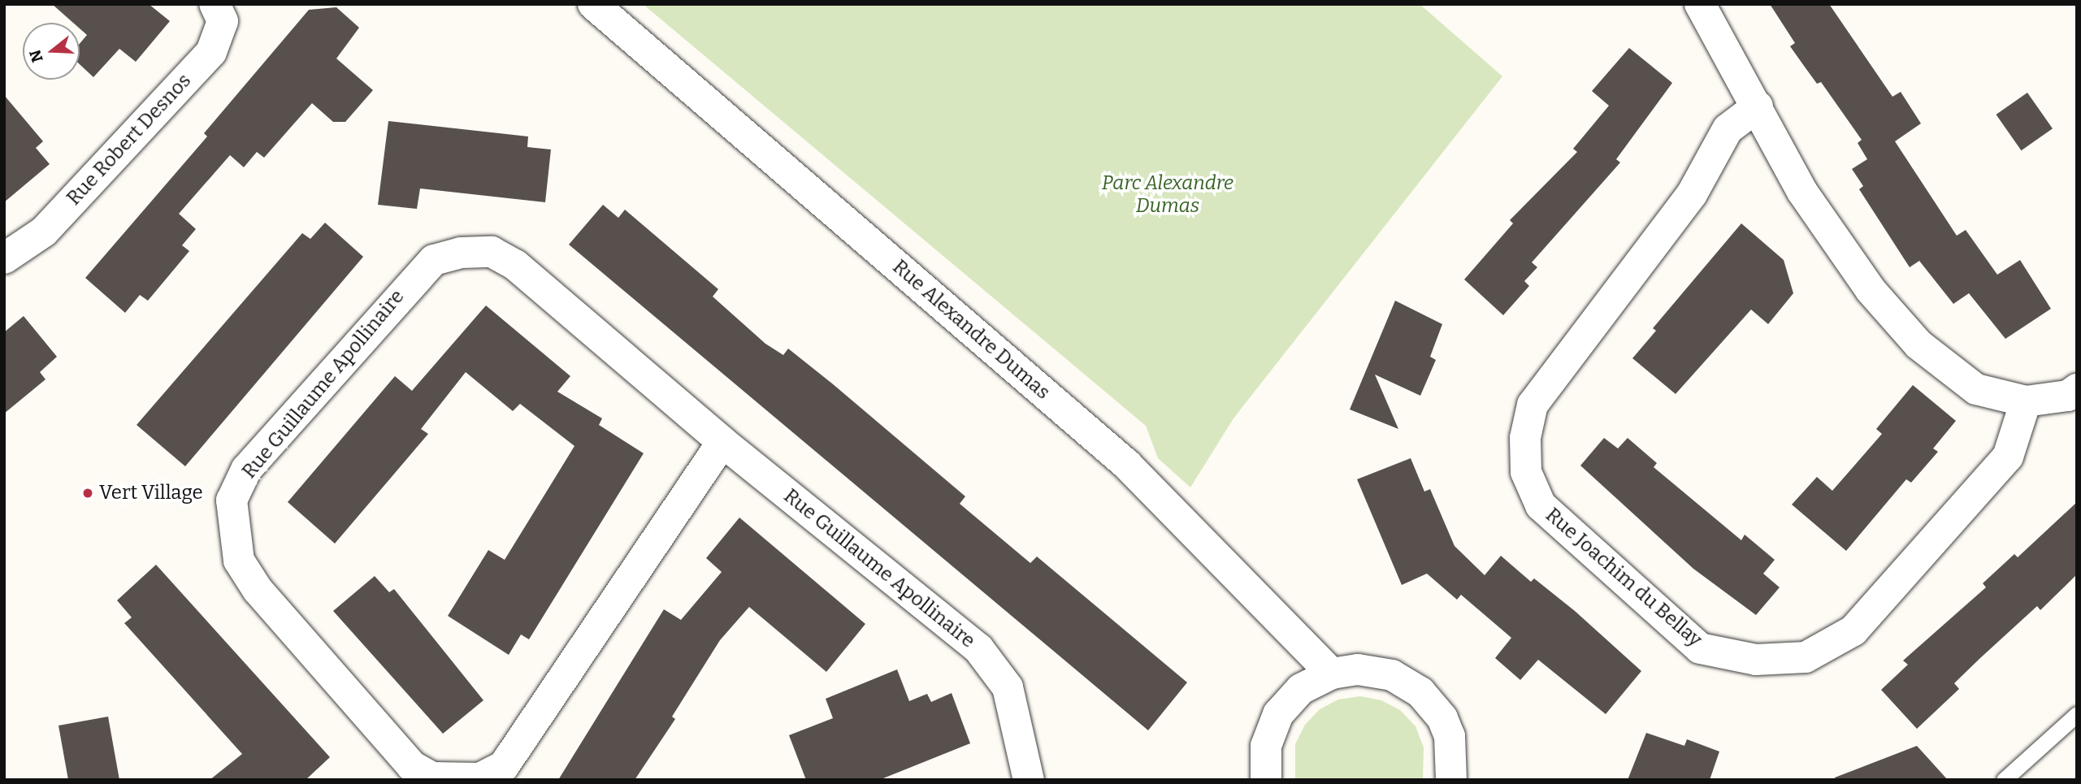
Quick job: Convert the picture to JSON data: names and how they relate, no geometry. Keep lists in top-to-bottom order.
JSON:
{
  "streets": {
    "street": [
      "Rue Robert Desnos",
      "Rue Alexandre Dumas",
      "Rue Guillaume Apollinaire",
      "Rue Joachim du Bellay"
    ]
  },
  "parks": ["Parc Alexandre Dumas"],
  "places": ["Vert Village"],
  "north": "left"
}
